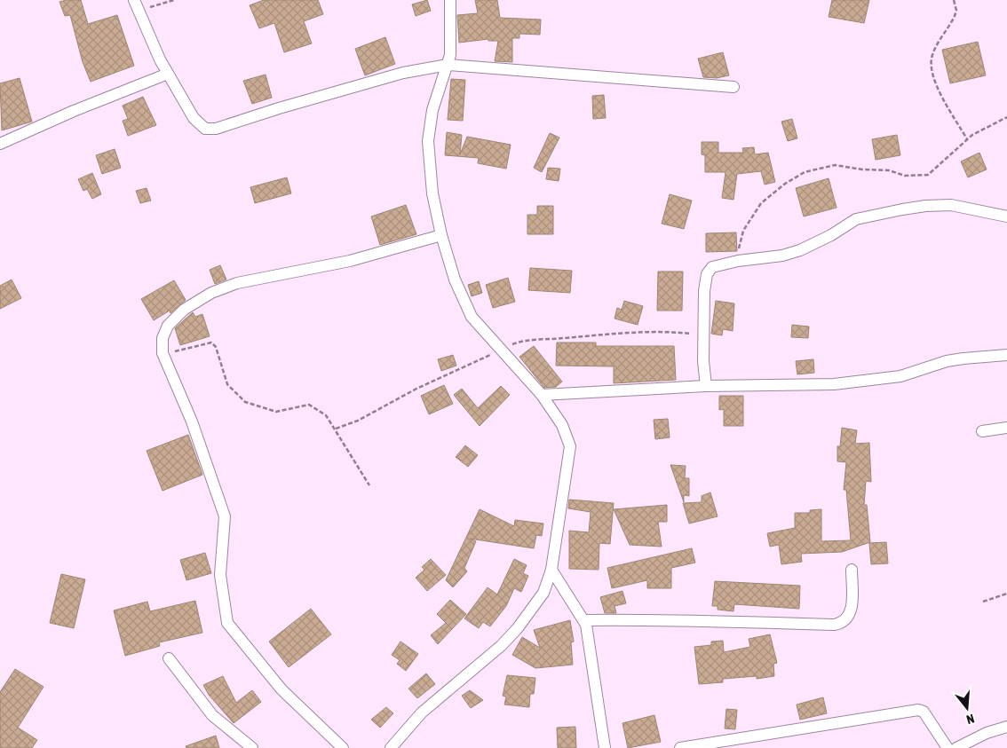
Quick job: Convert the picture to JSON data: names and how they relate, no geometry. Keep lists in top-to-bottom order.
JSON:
{
  "north": "bottom"
}
